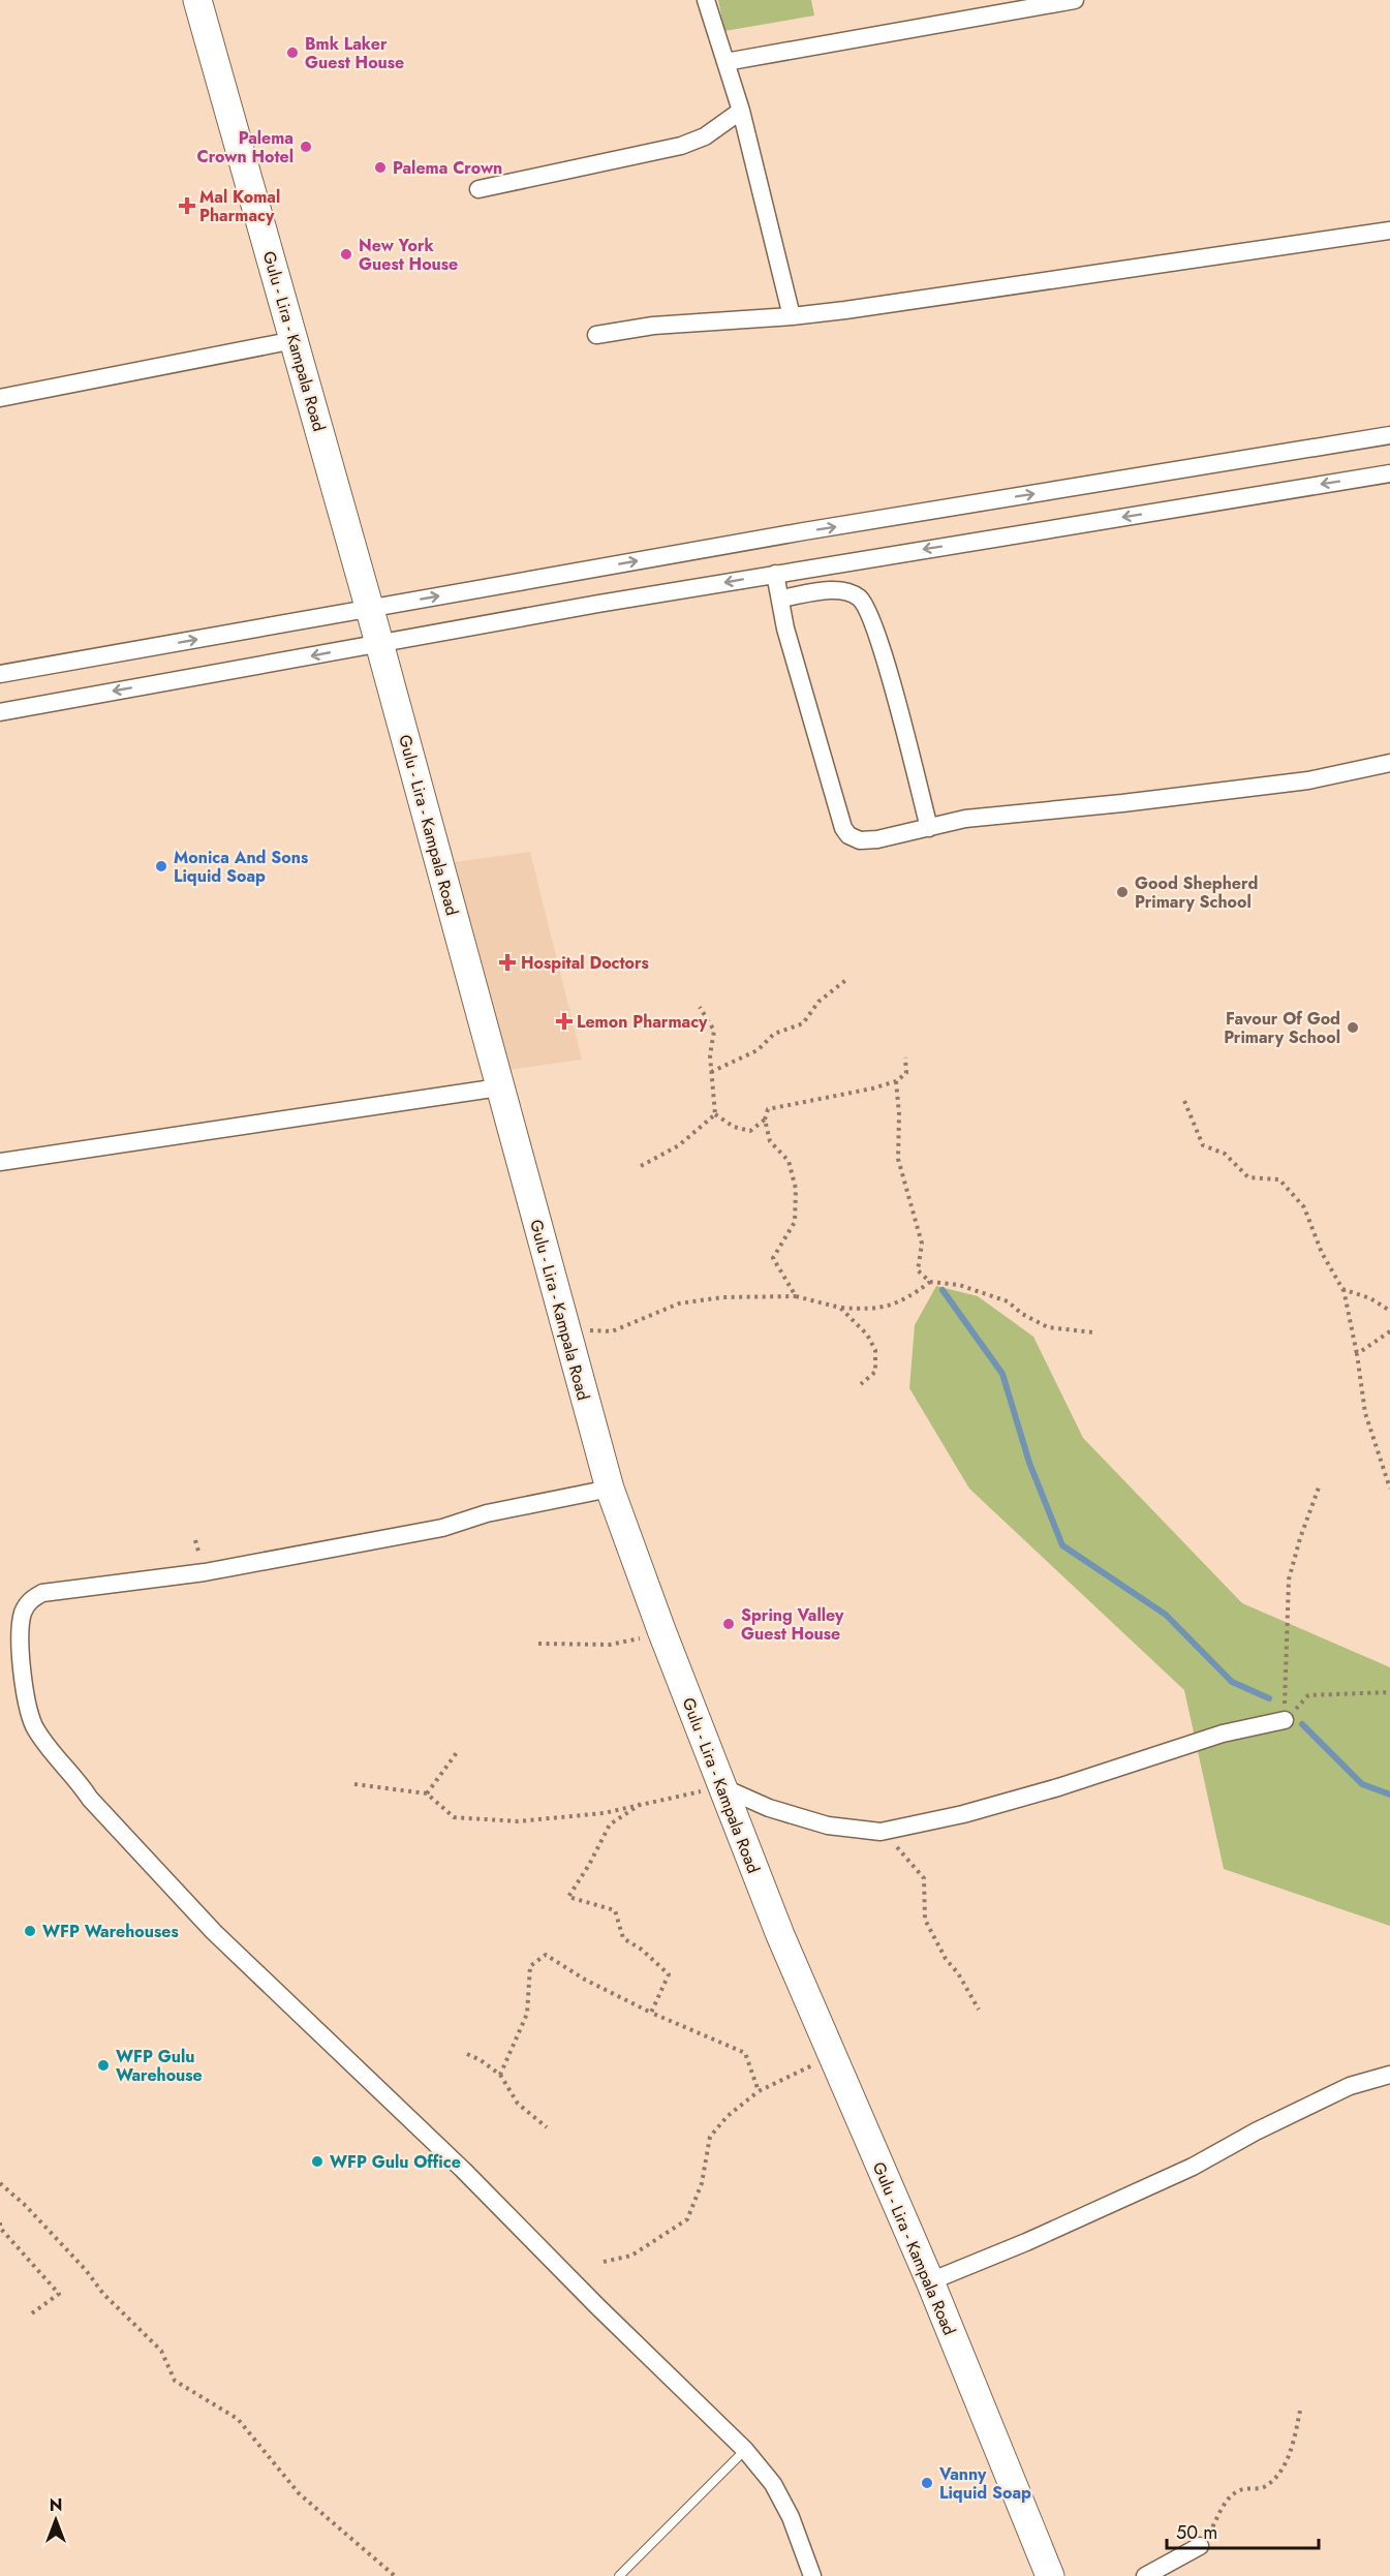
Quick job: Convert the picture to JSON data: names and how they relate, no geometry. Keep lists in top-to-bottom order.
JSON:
{
  "streets": {
    "main road": ["Gulu - Lira - Kampala Road"]
  },
  "places": {
    "other": [
      "Bmk Laker Guest House",
      "Palema Crown Hotel",
      "Palema Crown",
      "New York Guest House",
      "Monica And Sons Liquid Soap",
      "Good Shepherd Primary School",
      "Favour Of God Primary School",
      "Spring Valley Guest House",
      "WFP Warehouses",
      "WFP Gulu Warehouse",
      "WFP Gulu Office",
      "Vanny Liquid Soap"
    ],
    "health": ["Mal Komal Pharmacy", "Hospital Doctors", "Lemon Pharmacy"]
  },
  "scale_bar": "50 m",
  "north": "top"
}
